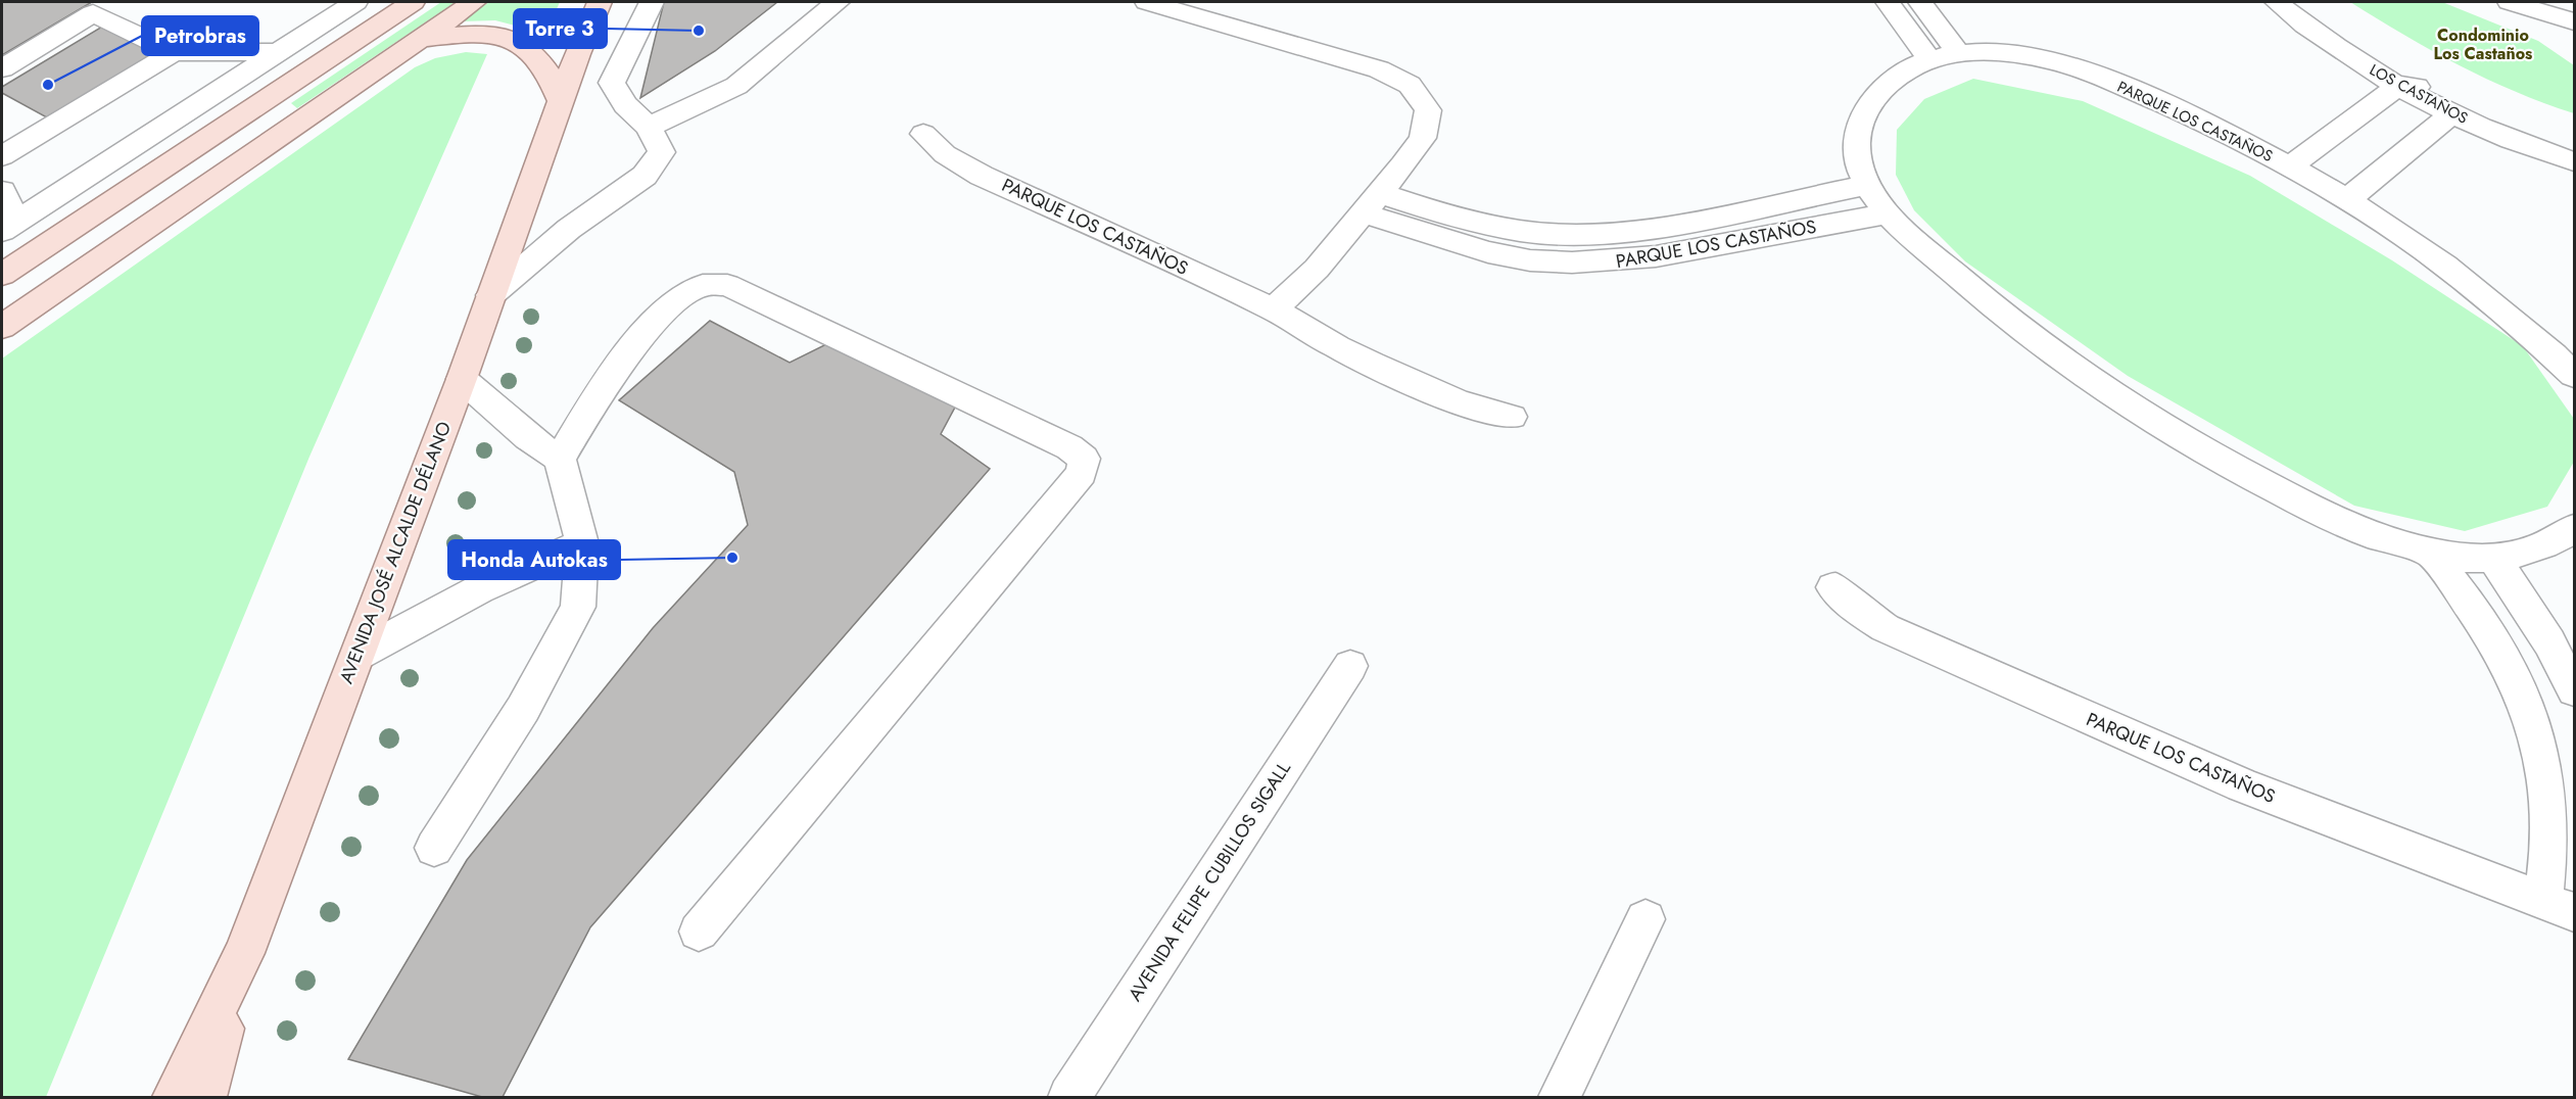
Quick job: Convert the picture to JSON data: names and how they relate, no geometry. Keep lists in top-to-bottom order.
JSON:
{
  "streets": {
    "main road": ["AVENIDA JOSÉ ALCALDE DÉLANO"],
    "street": ["LOS CASTAÑOS", "PARQUE LOS CASTAÑOS", "AVENIDA FELIPE CUBILLOS SIGALL"]
  },
  "crossings": [
    ["LOS CASTAÑOS", "PARQUE LOS CASTAÑOS"]
  ],
  "districts": ["Condominio Los Castaños"],
  "places": ["Torre 3", "Petrobras", "Honda Autokas"]
}
